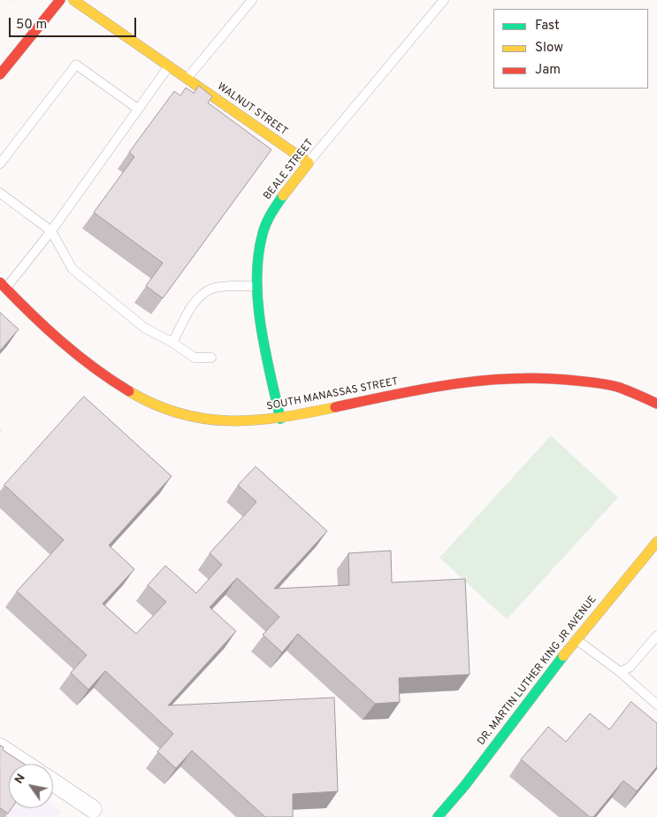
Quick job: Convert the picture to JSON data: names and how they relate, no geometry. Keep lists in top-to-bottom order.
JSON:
{
  "streets": {
    "street": [
      "WALNUT STREET",
      "BEALE STREET",
      "SOUTH MANASSAS STREET",
      "DR. MARTIN LUTHER KING JR AVENUE"
    ]
  },
  "crossings": [
    ["WALNUT STREET", "BEALE STREET"],
    ["BEALE STREET", "SOUTH MANASSAS STREET"]
  ],
  "legend": ["Fast", "Slow", "Jam"],
  "scale_bar": "50 m",
  "north": "top left"
}
